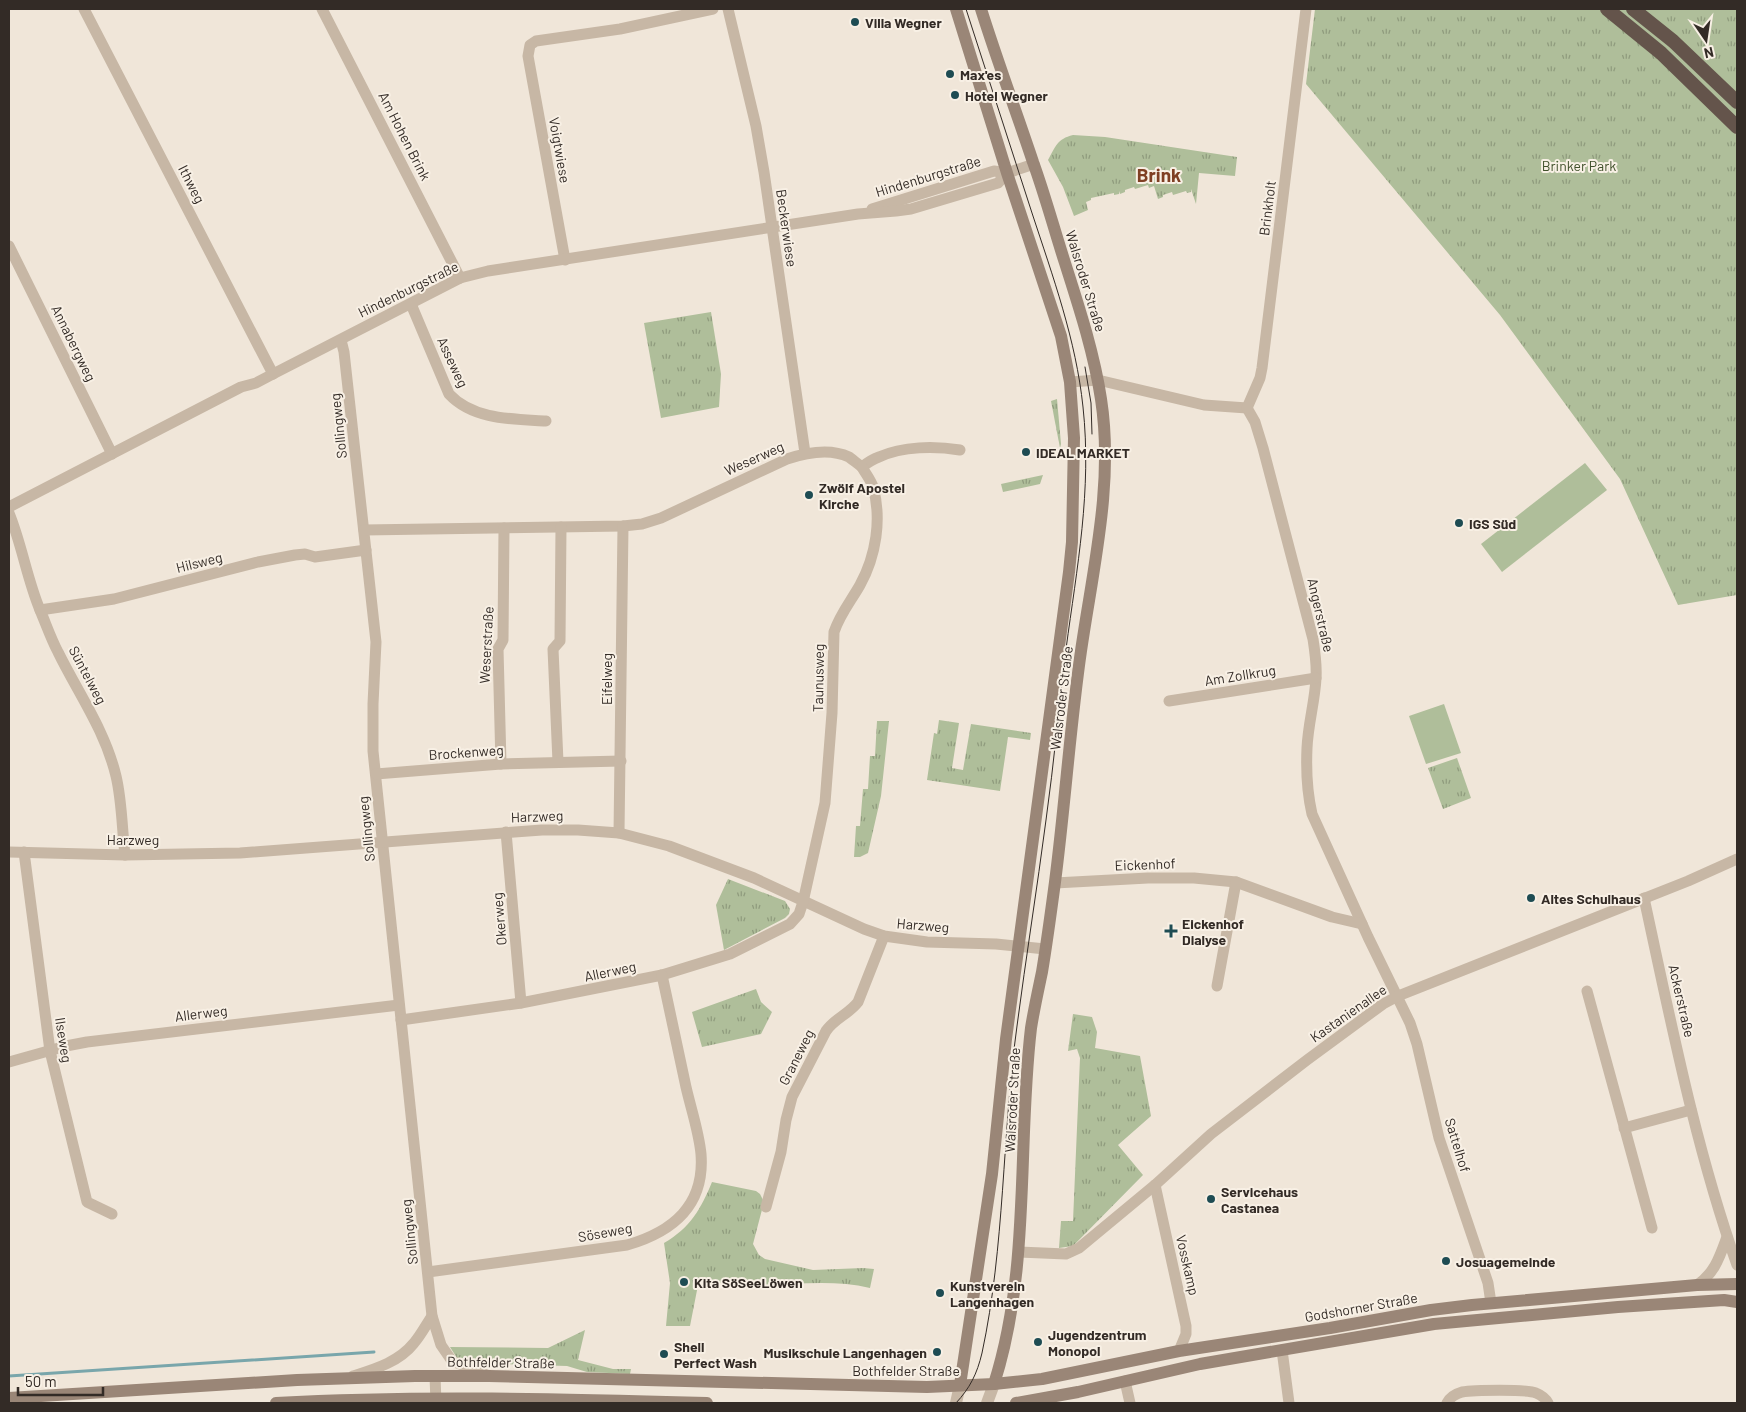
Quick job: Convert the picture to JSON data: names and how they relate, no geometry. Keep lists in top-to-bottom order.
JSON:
{
  "streets": {
    "main road": ["Walsroder Straße", "Godshorner Straße", "Bothfelder Straße"],
    "street": [
      "Am Hohen Brink",
      "Voigtwiese",
      "Hindenburgstraße",
      "Ithweg",
      "Brinkholt",
      "Beckerwiese",
      "Annabergweg",
      "Asseweg",
      "Sollingweg",
      "Weserweg",
      "Hilsweg",
      "Angerstraße",
      "Weserstraße",
      "Süntelweg",
      "Am Zollkrug",
      "Taunusweg",
      "Eifelweg",
      "Brockenweg",
      "Harzweg",
      "Eickenhof",
      "Okerweg",
      "Allerweg",
      "Ackerstraße",
      "Kastanienallee",
      "Ilseweg",
      "Graneweg",
      "Sattelhof",
      "Söseweg",
      "Vosskamp"
    ]
  },
  "crossings": [
    ["Am Hohen Brink", "Hindenburgstraße"],
    ["Voigtwiese", "Hindenburgstraße"],
    ["Hindenburgstraße", "Ithweg"],
    ["Hindenburgstraße", "Beckerwiese"],
    ["Hindenburgstraße", "Walsroder Straße"],
    ["Hindenburgstraße", "Annabergweg"],
    ["Hindenburgstraße", "Asseweg"],
    ["Hindenburgstraße", "Sollingweg"],
    ["Brinkholt", "Angerstraße"],
    ["Beckerwiese", "Weserweg"],
    ["Walsroder Straße", "Harzweg"],
    ["Walsroder Straße", "Eickenhof"],
    ["Walsroder Straße", "Kastanienallee"],
    ["Walsroder Straße", "Godshorner Straße"],
    ["Walsroder Straße", "Bothfelder Straße"],
    ["Sollingweg", "Weserweg"],
    ["Sollingweg", "Hilsweg"],
    ["Sollingweg", "Brockenweg"],
    ["Sollingweg", "Harzweg"],
    ["Sollingweg", "Allerweg"],
    ["Sollingweg", "Söseweg"],
    ["Sollingweg", "Bothfelder Straße"],
    ["Weserweg", "Weserstraße"],
    ["Weserweg", "Taunusweg"],
    ["Weserweg", "Eifelweg"],
    ["Hilsweg", "Süntelweg"],
    ["Angerstraße", "Am Zollkrug"],
    ["Angerstraße", "Eickenhof"],
    ["Angerstraße", "Kastanienallee"],
    ["Angerstraße", "Sattelhof"],
    ["Weserstraße", "Brockenweg"],
    ["Süntelweg", "Harzweg"],
    ["Taunusweg", "Harzweg"],
    ["Taunusweg", "Allerweg"],
    ["Eifelweg", "Brockenweg"],
    ["Eifelweg", "Harzweg"],
    ["Harzweg", "Okerweg"],
    ["Harzweg", "Allerweg"],
    ["Harzweg", "Ilseweg"],
    ["Harzweg", "Graneweg"],
    ["Okerweg", "Allerweg"],
    ["Allerweg", "Ilseweg"],
    ["Allerweg", "Söseweg"],
    ["Ackerstraße", "Kastanienallee"],
    ["Kastanienallee", "Sattelhof"],
    ["Kastanienallee", "Vosskamp"],
    ["Sattelhof", "Godshorner Straße"],
    ["Vosskamp", "Godshorner Straße"],
    ["Godshorner Straße", "Bothfelder Straße"]
  ],
  "districts": ["Brink"],
  "parks": ["Brinker Park"],
  "places": {
    "other": [
      "Villa Wegner",
      "Max'es",
      "Hotel Wegner",
      "IDEAL MARKET",
      "Zwölf Apostel Kirche",
      "IGS Süd",
      "Altes Schulhaus",
      "Servicehaus Castanea",
      "Josuagemeinde",
      "Kita SöSeeLöwen",
      "Kunstverein Langenhagen",
      "Jugendzentrum Monopol",
      "Musikschule Langenhagen",
      "Shell Perfect Wash"
    ],
    "health": ["Eickenhof Dialyse"]
  },
  "scale_bar": "50 m",
  "north": "bottom"
}
